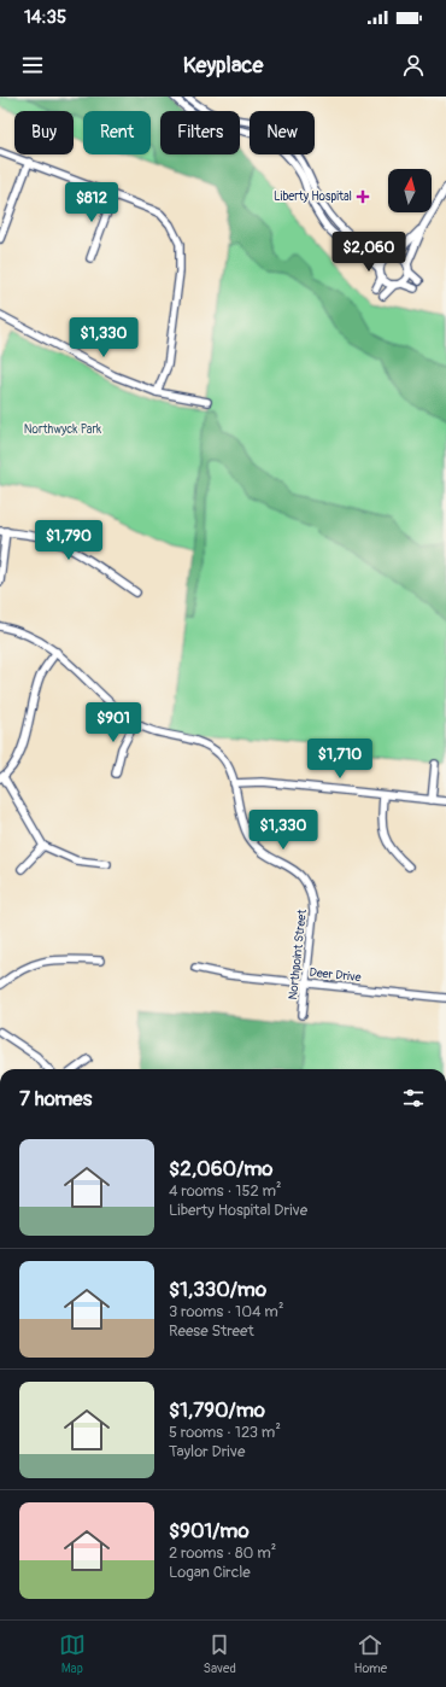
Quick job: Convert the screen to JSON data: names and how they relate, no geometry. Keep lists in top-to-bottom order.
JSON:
{
  "streets": {
    "street": ["Northpoint Street", "Deer Drive"]
  },
  "crossings": [
    ["Northpoint Street", "Deer Drive"]
  ],
  "parks": ["Northwyck Park"],
  "places": {
    "health": ["Liberty Hospital"]
  },
  "north": "top",
  "page": {
    "status": "14:35",
    "header": "Keyplace",
    "chip": [
      "Buy",
      "Rent",
      "Filters",
      "New"
    ],
    "price": [
      "$812",
      "$2,060",
      "$1,330",
      "$1,790",
      "$901",
      "$1,710",
      "$1,330"
    ],
    "heading": "7 homes",
    "list": [
      {
        "name": "$2,060/mo",
        "note": "4 rooms · 152 m² · Liberty Hospital Drive"
      },
      {
        "name": "$1,330/mo",
        "note": "3 rooms · 104 m² · Reese Street"
      },
      {
        "name": "$1,790/mo",
        "note": "5 rooms · 123 m² · Taylor Drive"
      },
      {
        "name": "$901/mo",
        "note": "2 rooms · 80 m² · Logan Circle"
      }
    ],
    "tabs": ["Map", "Saved", "Home"]
  }
}
